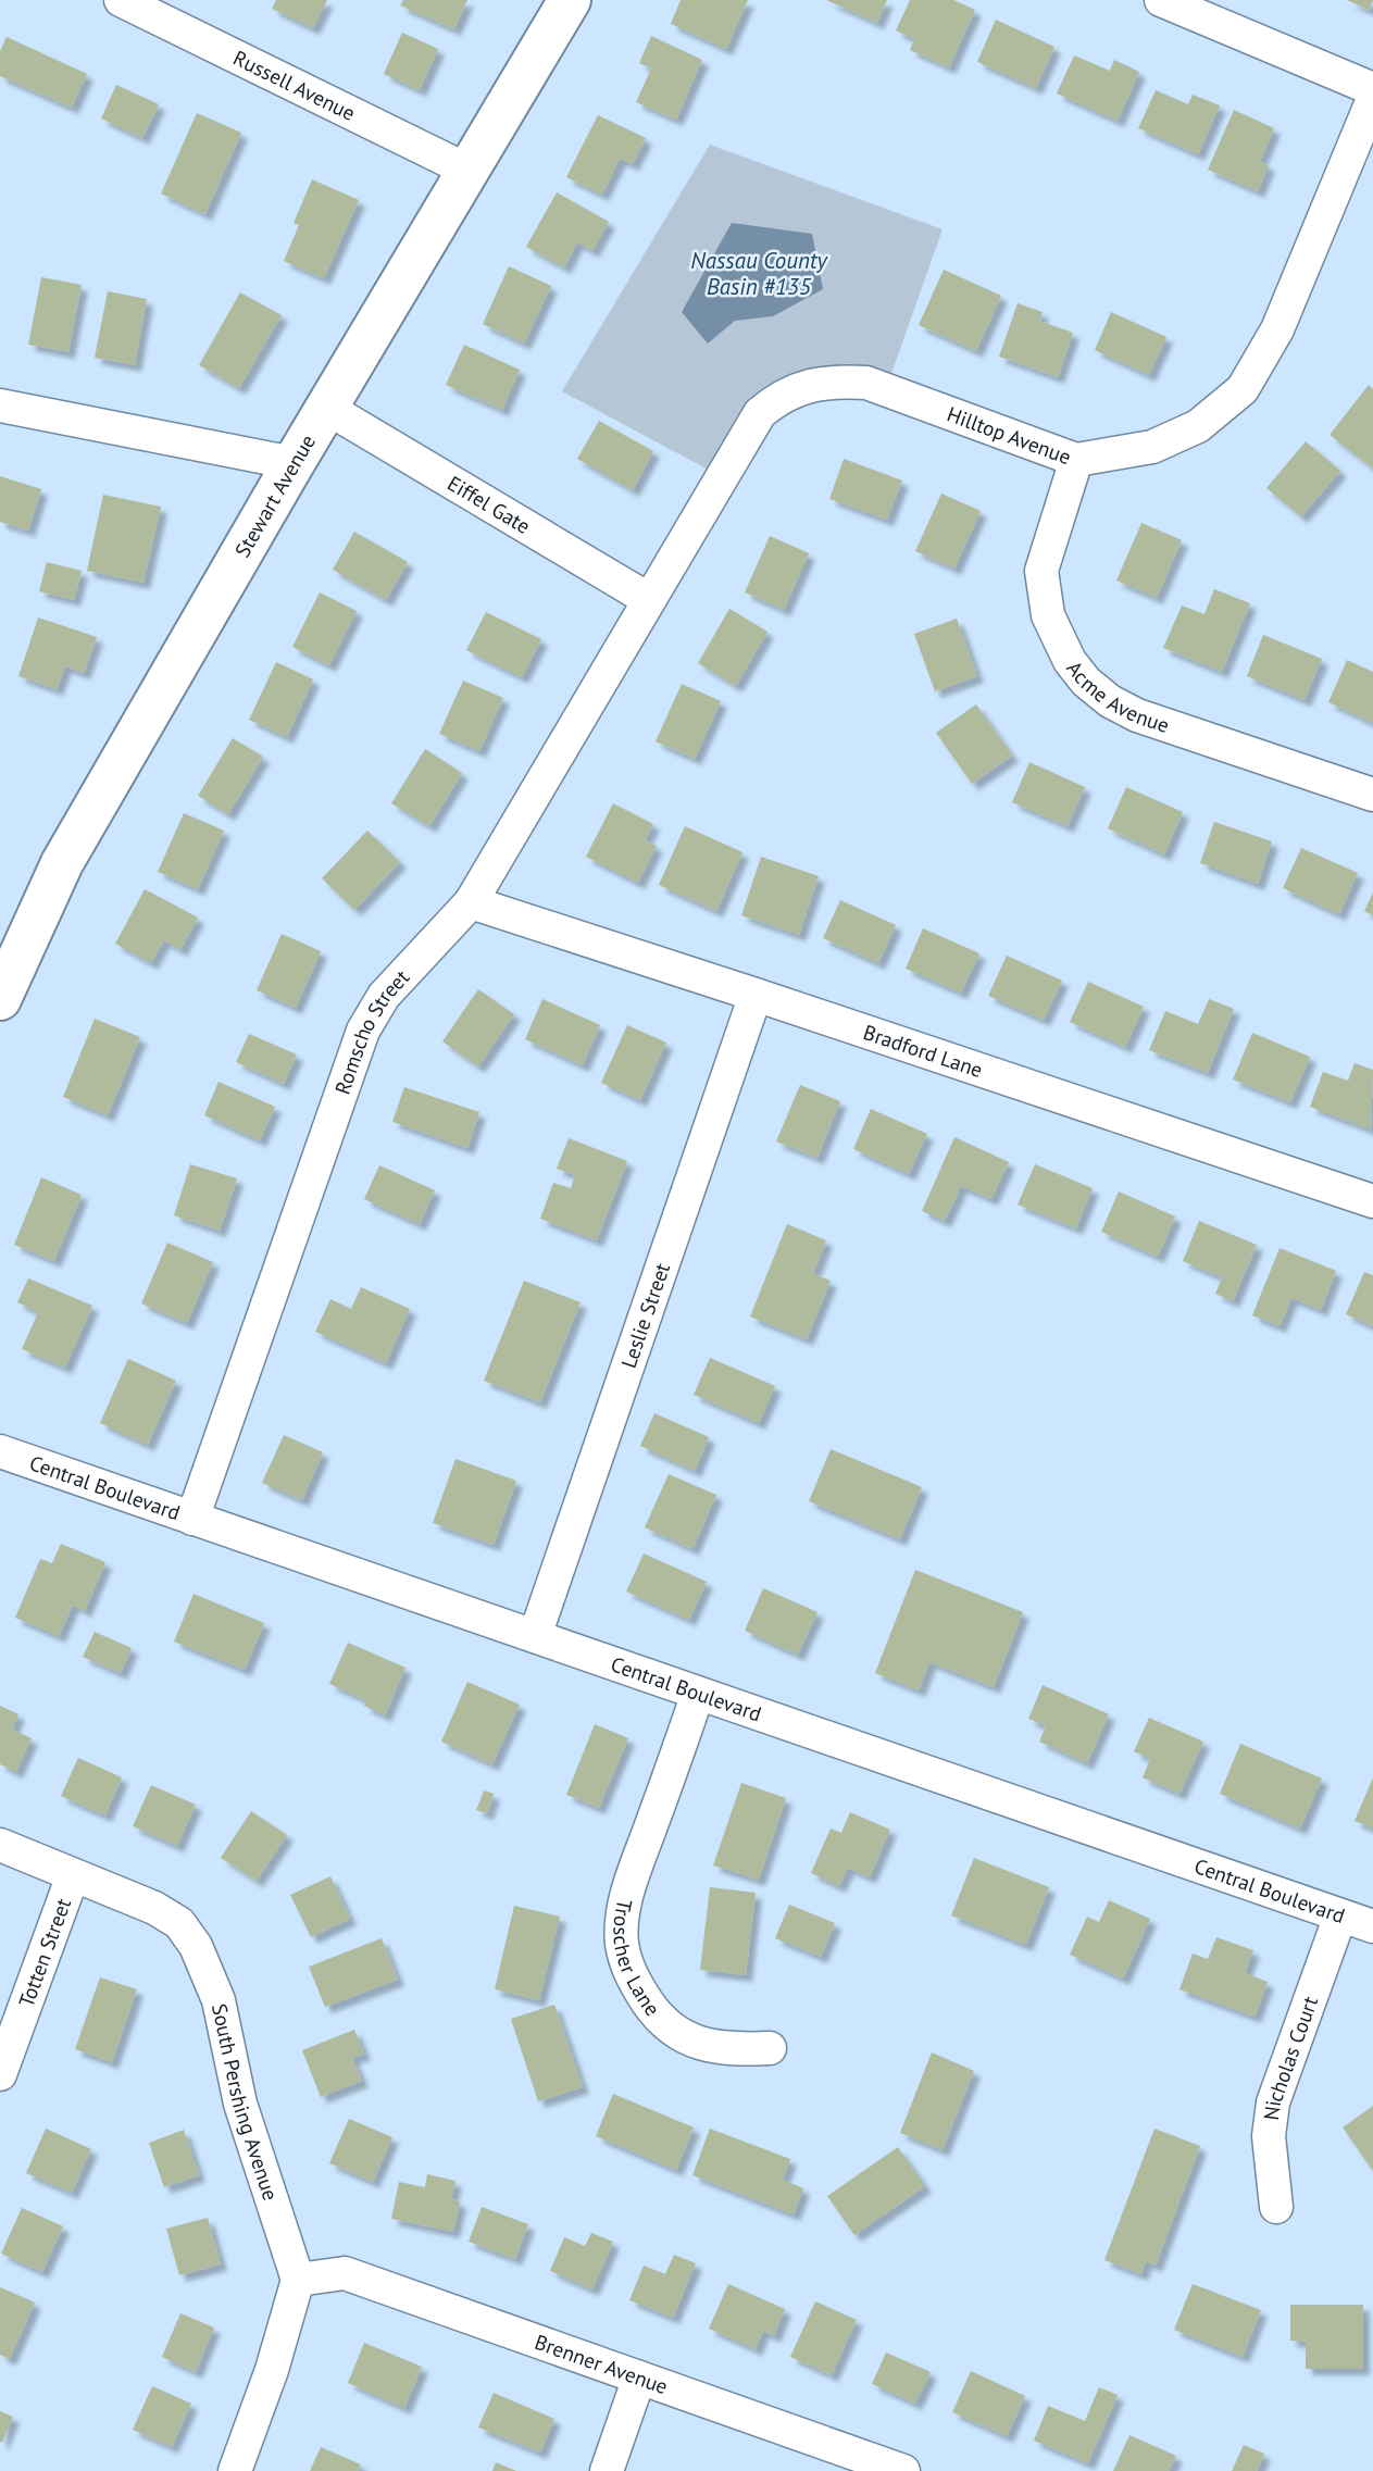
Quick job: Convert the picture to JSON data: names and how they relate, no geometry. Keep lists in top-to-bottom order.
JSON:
{
  "streets": {
    "main road": ["Stewart Avenue"],
    "street": [
      "Russell Avenue",
      "Hilltop Avenue",
      "Eiffel Gate",
      "Acme Avenue",
      "Romscho Street",
      "Bradford Lane",
      "Leslie Street",
      "Central Boulevard",
      "Totten Street",
      "Troscher Lane",
      "Nicholas Court",
      "South Pershing Avenue",
      "Brenner Avenue"
    ]
  },
  "crossings": [
    ["Russell Avenue", "Stewart Avenue"],
    ["Hilltop Avenue", "Eiffel Gate"],
    ["Hilltop Avenue", "Acme Avenue"],
    ["Hilltop Avenue", "Romscho Street"],
    ["Stewart Avenue", "Eiffel Gate"],
    ["Eiffel Gate", "Romscho Street"],
    ["Romscho Street", "Bradford Lane"],
    ["Romscho Street", "Central Boulevard"],
    ["Bradford Lane", "Leslie Street"],
    ["Leslie Street", "Central Boulevard"],
    ["Central Boulevard", "Troscher Lane"],
    ["Central Boulevard", "Nicholas Court"],
    ["Totten Street", "South Pershing Avenue"],
    ["South Pershing Avenue", "Brenner Avenue"]
  ],
  "water": ["Nassau County Basin #135"]
}
